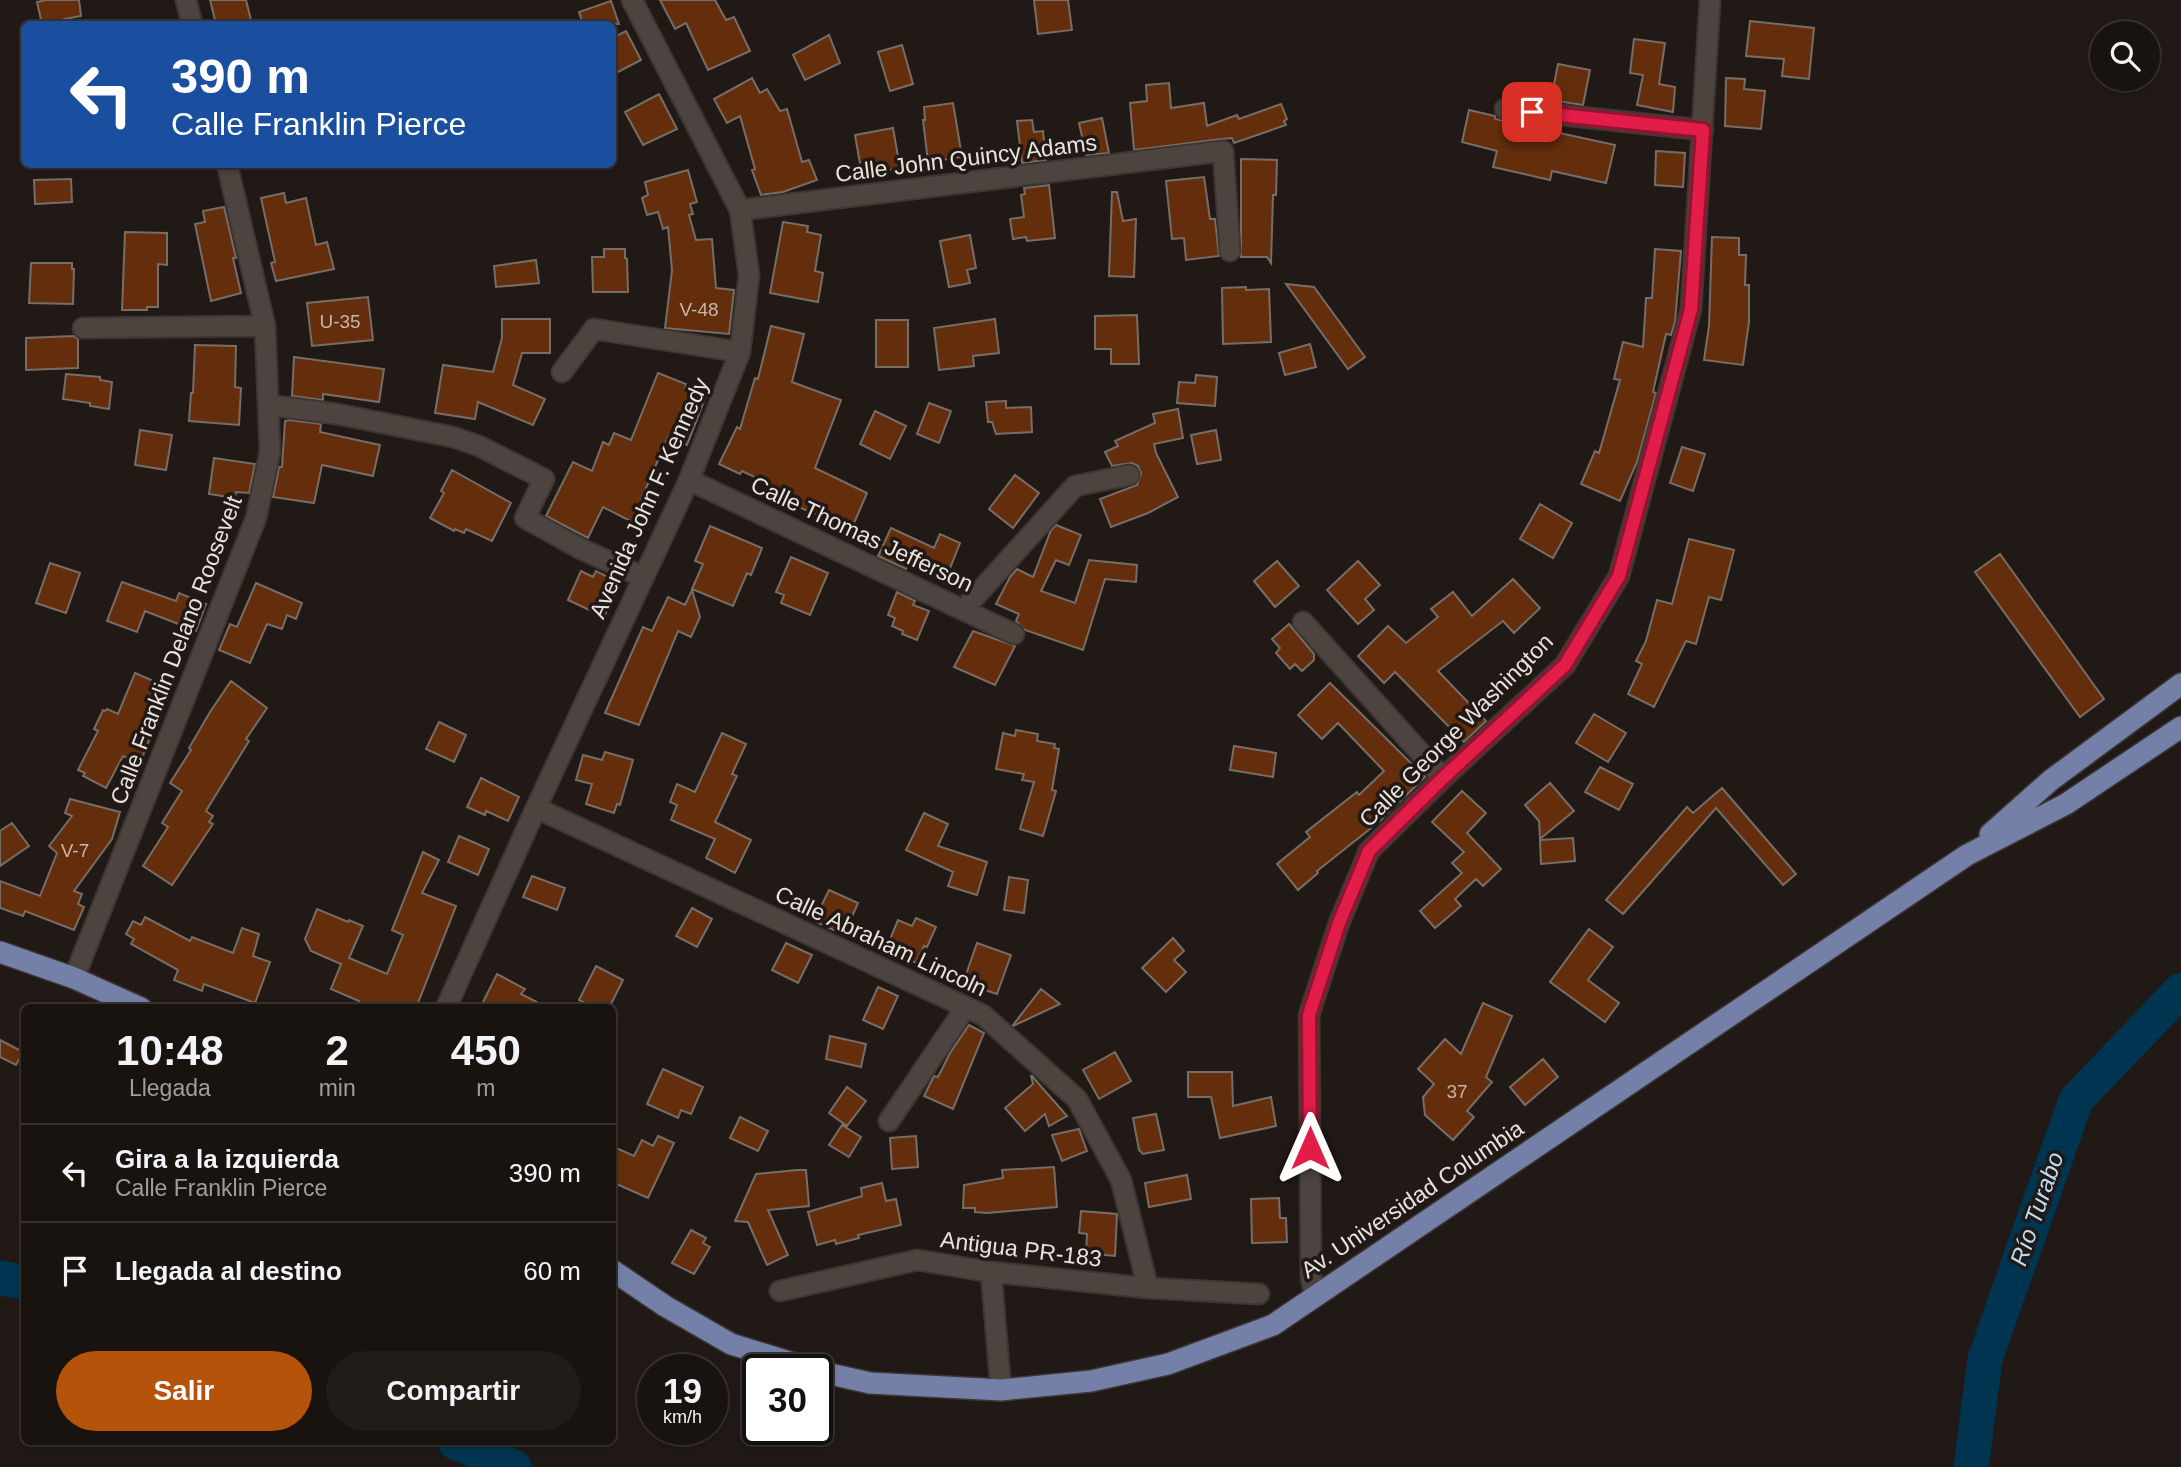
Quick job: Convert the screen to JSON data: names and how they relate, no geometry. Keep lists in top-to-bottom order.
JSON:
{
  "streets": {
    "main road": ["Av. Universidad Columbia"],
    "street": [
      "Calle John Quincy Adams",
      "Avenida John F. Kennedy",
      "Calle Thomas Jefferson",
      "Calle Franklin Delano Roosevelt",
      "Calle George Washington",
      "Calle Abraham Lincoln",
      "Antigua PR-183"
    ]
  },
  "crossings": [
    ["Calle John Quincy Adams", "Avenida John F. Kennedy"],
    ["Avenida John F. Kennedy", "Calle Thomas Jefferson"],
    ["Avenida John F. Kennedy", "Calle Abraham Lincoln"],
    ["Calle George Washington", "Av. Universidad Columbia"],
    ["Calle Abraham Lincoln", "Antigua PR-183"]
  ],
  "water": ["Río Turabo"],
  "house_numbers": [
    "V-48",
    "U-35",
    "V-7",
    "37"
  ],
  "page": {
    "turn": ["390 m", "Calle Franklin Pierce"],
    "eta": [
      "10:48",
      "Llegada",
      "2",
      "min",
      "450",
      "m"
    ],
    "list": [
      {
        "name": "Gira a la izquierda",
        "note": "Calle Franklin Pierce",
        "value": "390 m"
      },
      {
        "name": "Llegada al destino",
        "value": "60 m"
      }
    ],
    "buttons": ["Salir", "Compartir"],
    "speed": "19 km/h",
    "limit": "30"
  }
}
